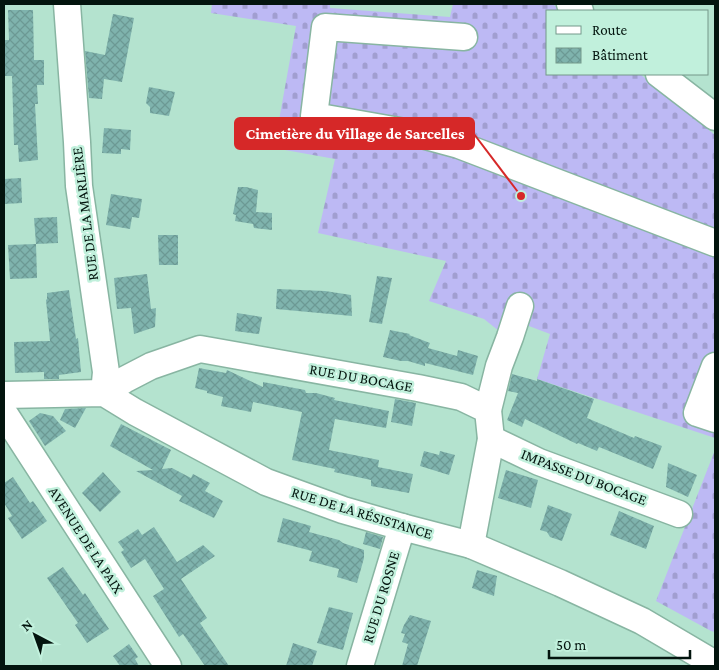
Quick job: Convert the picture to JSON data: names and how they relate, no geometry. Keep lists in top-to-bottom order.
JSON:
{
  "streets": {
    "street": [
      "RUE DE LA MARLIÈRE",
      "RUE DU BOCAGE",
      "IMPASSE DU BOCAGE",
      "RUE DE LA RÉSISTANCE",
      "AVENUE DE LA PAIX",
      "RUE DU ROSNE"
    ]
  },
  "crossings": [
    ["RUE DE LA MARLIÈRE", "RUE DU BOCAGE"],
    ["RUE DE LA MARLIÈRE", "RUE DE LA RÉSISTANCE"],
    ["RUE DU BOCAGE", "RUE DE LA RÉSISTANCE"],
    ["RUE DE LA RÉSISTANCE", "RUE DU ROSNE"]
  ],
  "places": ["Cimetière du Village de Sarcelles"],
  "legend": ["Route", "Bâtiment"],
  "scale_bar": "50 m",
  "north": "top left"
}
